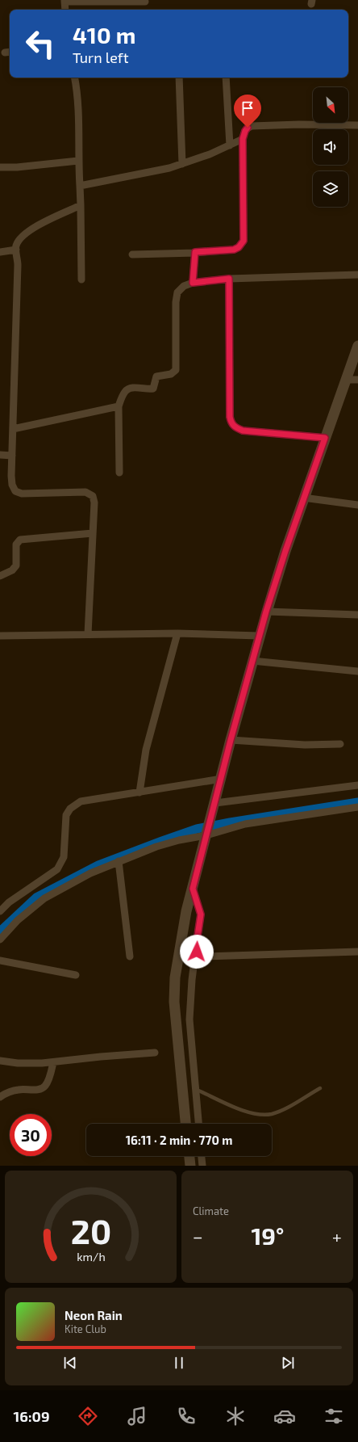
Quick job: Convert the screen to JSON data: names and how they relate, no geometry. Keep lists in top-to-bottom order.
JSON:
{
  "north": "bottom right",
  "page": {
    "turn": ["410 m", "Turn left"],
    "limit": "30",
    "trip": "16:11 · 2 min · 770 m",
    "tile": "Climate",
    "heat": ["−", "19°", "+"],
    "song": ["Neon Rain", "Kite Club"],
    "tabs": "16:09",
    "gauge": ["20", "km/h"]
  }
}
